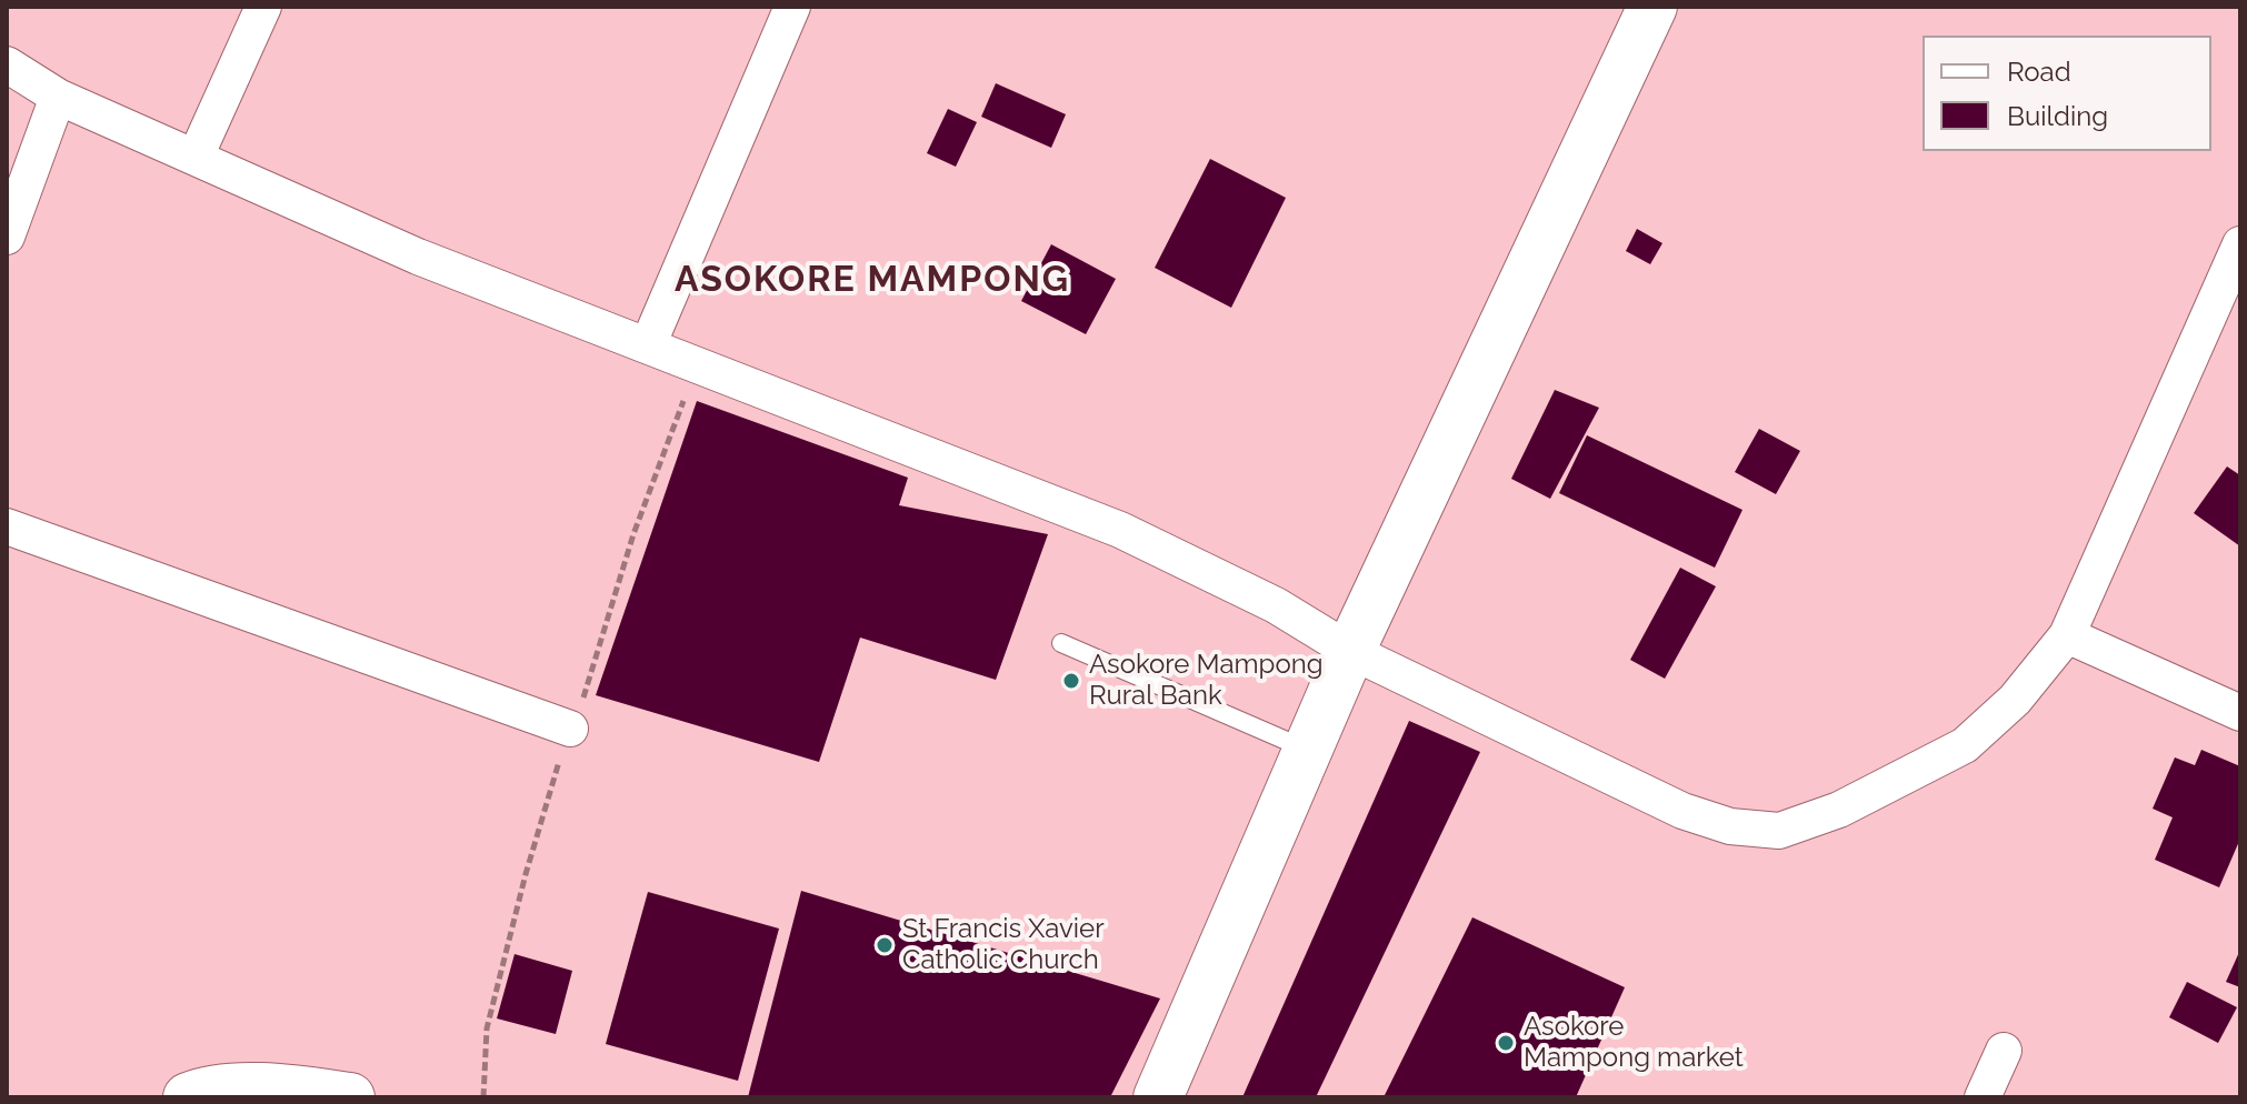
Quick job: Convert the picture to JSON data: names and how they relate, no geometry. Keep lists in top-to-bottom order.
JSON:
{
  "districts": ["ASOKORE MAMPONG"],
  "places": ["Asokore Mampong Rural Bank", "St Francis Xavier Catholic Church", "Asokore Mampong market"],
  "legend": ["Road", "Building"]
}
